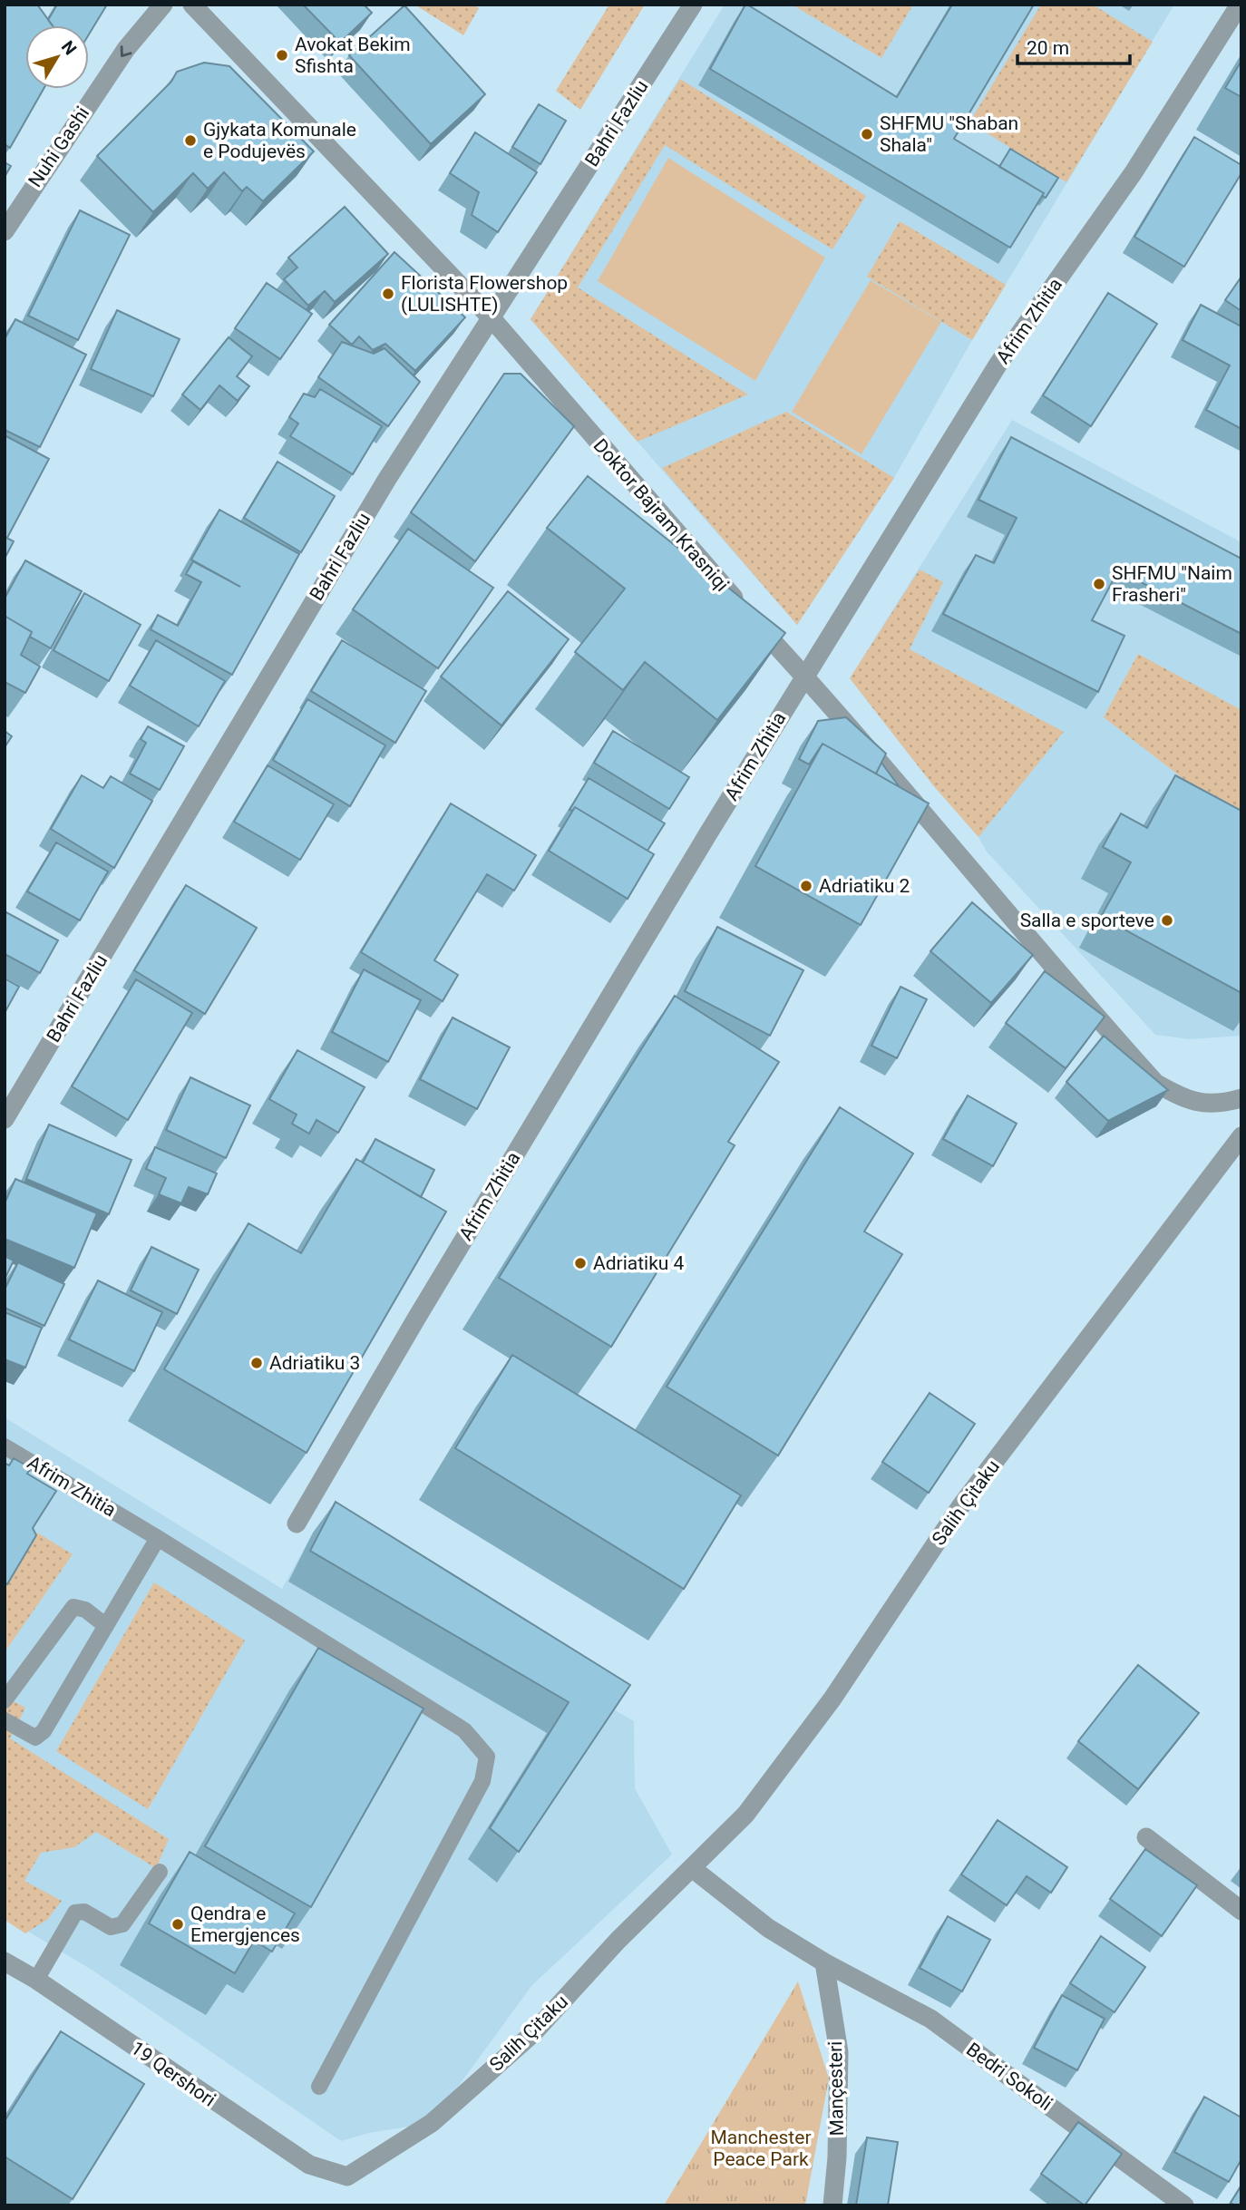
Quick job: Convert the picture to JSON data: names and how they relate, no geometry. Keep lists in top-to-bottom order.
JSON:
{
  "streets": {
    "street": [
      "Bahri Fazliu",
      "Nuhi Gashi",
      "Afrim Zhitia",
      "Doktor Bajram Krasniqi",
      "Salih Çitaku",
      "19 Qershori",
      "Bedri Sokoli",
      "Mançesteri"
    ]
  },
  "crossings": [
    ["Bahri Fazliu", "Doktor Bajram Krasniqi"],
    ["Afrim Zhitia", "Doktor Bajram Krasniqi"],
    ["Salih Çitaku", "19 Qershori"],
    ["Bedri Sokoli", "Mançesteri"]
  ],
  "one_way": ["Nuhi Gashi"],
  "parks": ["Manchester Peace Park"],
  "places": [
    "Avokat Bekim Sfishta",
    "SHFMU \"Shaban Shala\"",
    "Gjykata Komunale e Podujevës",
    "Florista Flowershop (LULISHTE)",
    "SHFMU \"Naim Frasheri\"",
    "Adriatiku 2",
    "Salla e sporteve",
    "Adriatiku 4",
    "Adriatiku 3",
    "Qendra e Emergjences"
  ],
  "scale_bar": "20 m",
  "north": "top right"
}
